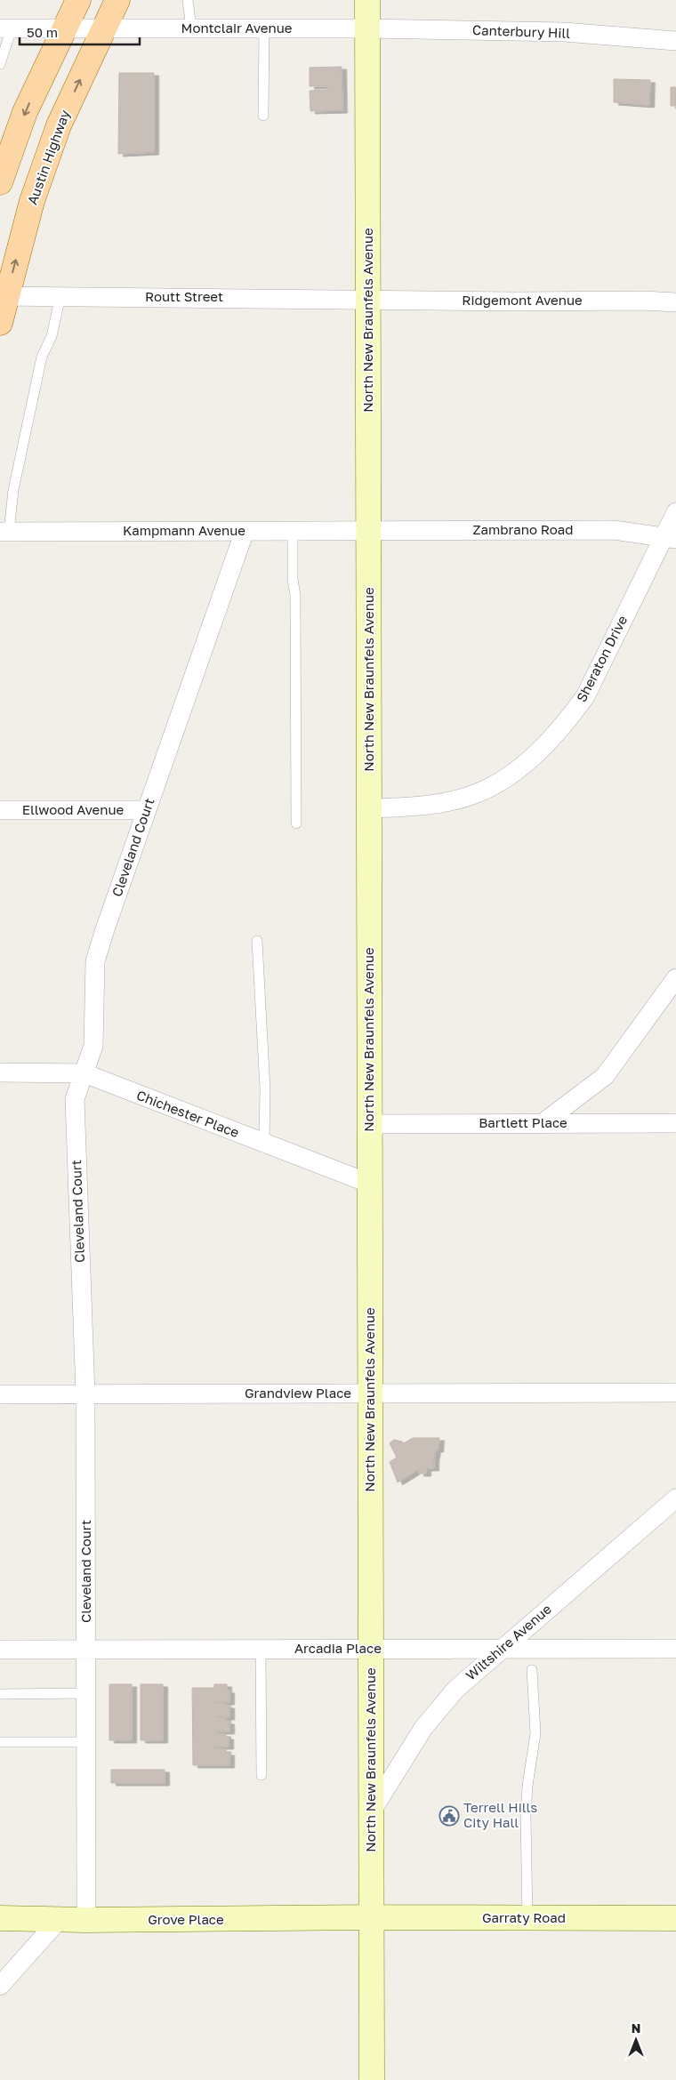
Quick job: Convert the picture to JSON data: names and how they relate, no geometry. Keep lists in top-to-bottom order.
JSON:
{
  "streets": {
    "main road": ["Austin Highway"],
    "street": [
      "Montclair Avenue",
      "Canterbury Hill",
      "Routt Street",
      "Ridgemont Avenue",
      "North New Braunfels Avenue",
      "Zambrano Road",
      "Kampmann Avenue",
      "Sheraton Drive",
      "Ellwood Avenue",
      "Cleveland Court",
      "Chichester Place",
      "Bartlett Place",
      "Grandview Place",
      "Wiltshire Avenue",
      "Arcadia Place",
      "Garraty Road",
      "Grove Place"
    ]
  },
  "crossings": [
    ["Montclair Avenue", "Canterbury Hill"],
    ["Montclair Avenue", "Austin Highway"],
    ["Montclair Avenue", "North New Braunfels Avenue"],
    ["Canterbury Hill", "North New Braunfels Avenue"],
    ["Austin Highway", "Routt Street"],
    ["Routt Street", "Ridgemont Avenue"],
    ["Routt Street", "North New Braunfels Avenue"],
    ["Ridgemont Avenue", "North New Braunfels Avenue"],
    ["North New Braunfels Avenue", "Zambrano Road"],
    ["North New Braunfels Avenue", "Kampmann Avenue"],
    ["North New Braunfels Avenue", "Sheraton Drive"],
    ["North New Braunfels Avenue", "Chichester Place"],
    ["North New Braunfels Avenue", "Bartlett Place"],
    ["North New Braunfels Avenue", "Grandview Place"],
    ["North New Braunfels Avenue", "Wiltshire Avenue"],
    ["North New Braunfels Avenue", "Arcadia Place"],
    ["North New Braunfels Avenue", "Garraty Road"],
    ["North New Braunfels Avenue", "Grove Place"],
    ["Zambrano Road", "Kampmann Avenue"],
    ["Zambrano Road", "Sheraton Drive"],
    ["Kampmann Avenue", "Cleveland Court"],
    ["Ellwood Avenue", "Cleveland Court"],
    ["Cleveland Court", "Chichester Place"],
    ["Cleveland Court", "Grandview Place"],
    ["Cleveland Court", "Arcadia Place"],
    ["Cleveland Court", "Grove Place"],
    ["Wiltshire Avenue", "Arcadia Place"],
    ["Garraty Road", "Grove Place"]
  ],
  "places": {
    "public building": ["Terrell Hills City Hall"]
  },
  "scale_bar": "50 m",
  "north": "top"
}
